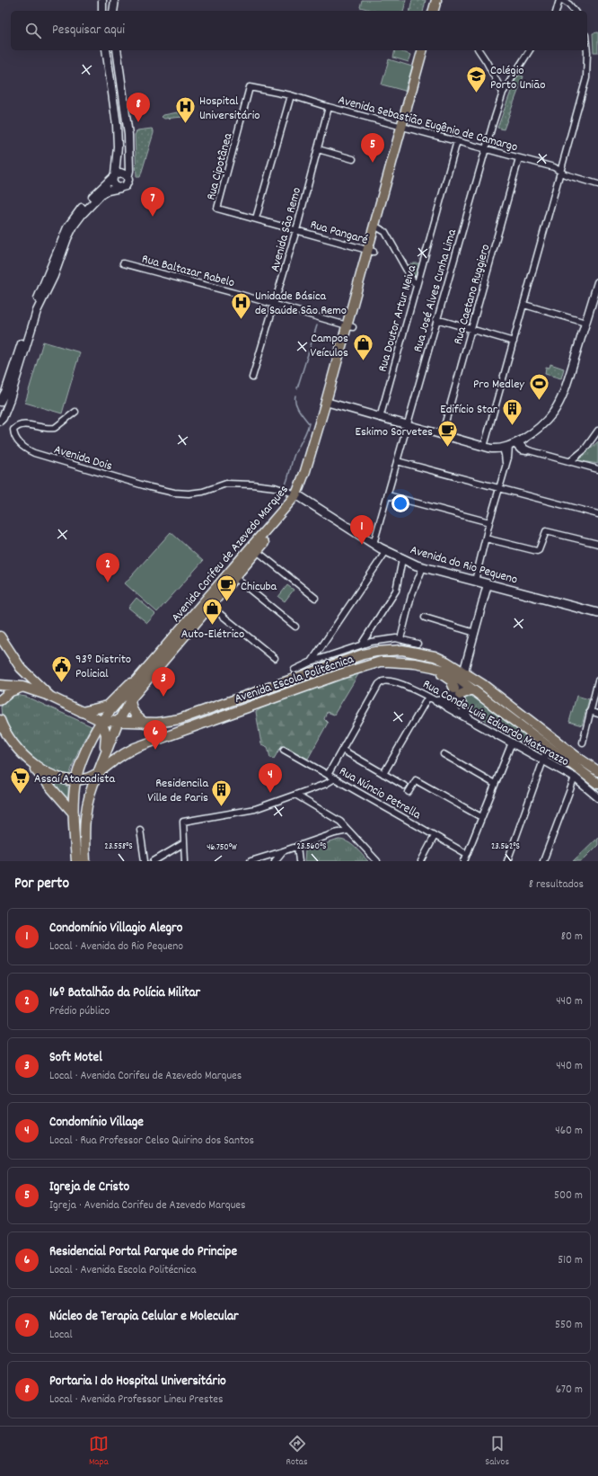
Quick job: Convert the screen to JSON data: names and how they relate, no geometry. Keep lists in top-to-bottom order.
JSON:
{
  "streets": {
    "main road": ["Avenida Corifeu de Azevedo Marques", "Avenida do Rio Pequeno", "Avenida Escola Politécnica"],
    "street": [
      "Avenida Sebastião Eugênio de Camargo",
      "Rua Cipotânea",
      "Avenida São Remo",
      "Rua Pangaré",
      "Rua Baltazar Rabelo",
      "Rua José Alves Cunha Lima",
      "Rua Caetano Ruggiero",
      "Rua Doutor Artur Neiva",
      "Avenida Dois",
      "Rua Conde Luis Eduardo Matarazzo",
      "Rua Núncio Petrella"
    ]
  },
  "crossings": [
    ["Avenida Sebastião Eugênio de Camargo", "Rua Cipotânea"],
    ["Avenida Sebastião Eugênio de Camargo", "Avenida São Remo"],
    ["Avenida Sebastião Eugênio de Camargo", "Rua José Alves Cunha Lima"],
    ["Avenida Sebastião Eugênio de Camargo", "Rua Caetano Ruggiero"],
    ["Avenida Sebastião Eugênio de Camargo", "Rua Doutor Artur Neiva"],
    ["Avenida Sebastião Eugênio de Camargo", "Avenida Corifeu de Azevedo Marques"],
    ["Rua Cipotânea", "Rua Pangaré"],
    ["Avenida São Remo", "Rua Pangaré"],
    ["Avenida São Remo", "Rua Baltazar Rabelo"],
    ["Rua Pangaré", "Avenida Corifeu de Azevedo Marques"],
    ["Rua Baltazar Rabelo", "Avenida Corifeu de Azevedo Marques"],
    ["Rua José Alves Cunha Lima", "Avenida do Rio Pequeno"],
    ["Avenida Dois", "Avenida Corifeu de Azevedo Marques"],
    ["Avenida Dois", "Avenida do Rio Pequeno"],
    ["Avenida Corifeu de Azevedo Marques", "Avenida do Rio Pequeno"],
    ["Avenida Corifeu de Azevedo Marques", "Avenida Escola Politécnica"]
  ],
  "places": {
    "school or university": ["Colégio Porto União"],
    "hospital": ["Hospital Universitário", "Unidade Básica de Saúde São Remo"],
    "shop": ["Campos Veículos", "Auto-Elétrico"],
    "sports": ["Pro Medley"],
    "building": ["Edifício Star", "Residencila Ville de Paris"],
    "cafe": ["Eskimo Sorvetes", "Chicuba"],
    "public building": ["93º Distrito Policial"],
    "supermarket": ["Assaí Atacadista"]
  },
  "page": {
    "search": "Pesquisar aqui",
    "pins": [
      "8",
      "5",
      "7",
      "1",
      "2",
      "3",
      "6",
      "4"
    ],
    "heading": ["Por perto", "8 resultados"],
    "list": [
      {
        "mark": "1",
        "name": "Condomínio Villagio Alegro",
        "note": "Local · Avenida do Rio Pequeno",
        "value": "80 m"
      },
      {
        "mark": "2",
        "name": "16º Batalhão da Polícia Militar",
        "note": "Prédio público",
        "value": "440 m"
      },
      {
        "mark": "3",
        "name": "Soft Motel",
        "note": "Local · Avenida Corifeu de Azevedo Marques",
        "value": "440 m"
      },
      {
        "mark": "4",
        "name": "Condomínio Village",
        "note": "Local · Rua Professor Celso Quirino dos Santos",
        "value": "460 m"
      },
      {
        "mark": "5",
        "name": "Igreja de Cristo",
        "note": "Igreja · Avenida Corifeu de Azevedo Marques",
        "value": "500 m"
      },
      {
        "mark": "6",
        "name": "Residencial Portal Parque do Principe",
        "note": "Local · Avenida Escola Politécnica",
        "value": "510 m"
      },
      {
        "mark": "7",
        "name": "Núcleo de Terapia Celular e Molecular",
        "note": "Local",
        "value": "550 m"
      },
      {
        "mark": "8",
        "name": "Portaria 1 do Hospital Universitário",
        "note": "Local · Avenida Professor Lineu Prestes",
        "value": "670 m"
      }
    ],
    "nav": ["Mapa", "Rotas", "Salvos"]
  },
  "coordinates": [
    "23.558°S",
    "23.560°S",
    "23.562°S",
    "46.750°W"
  ]
}
